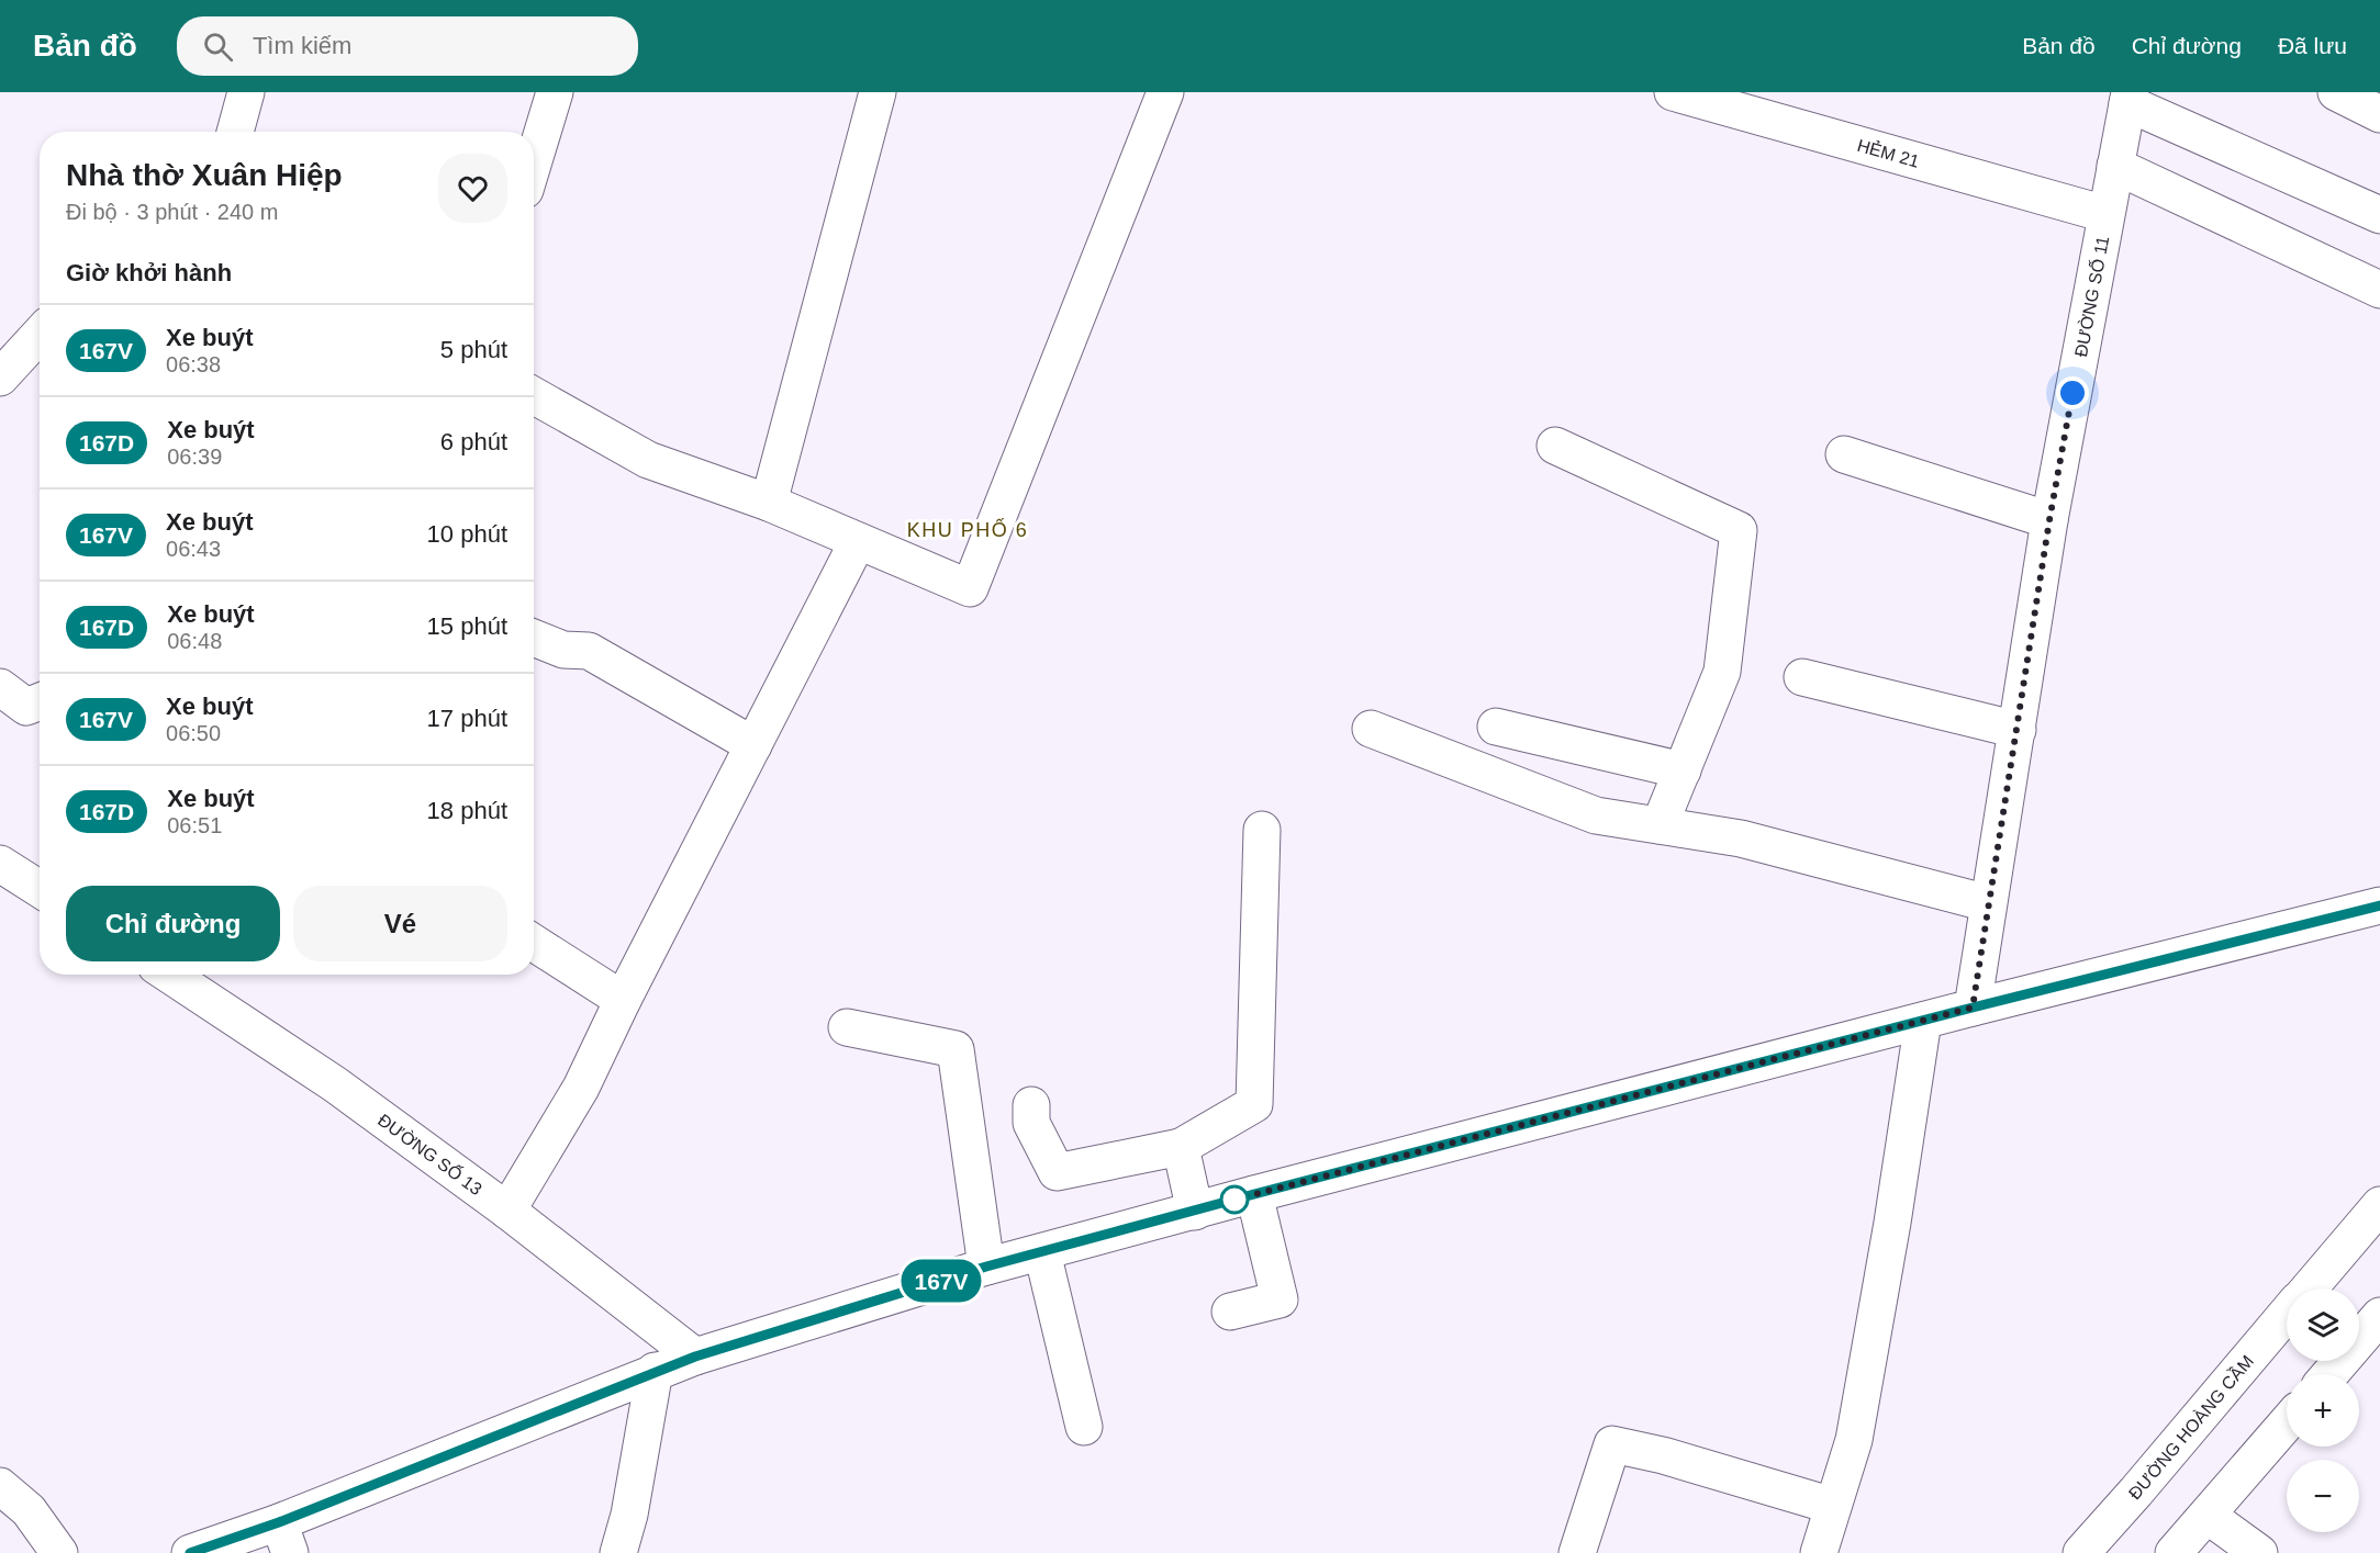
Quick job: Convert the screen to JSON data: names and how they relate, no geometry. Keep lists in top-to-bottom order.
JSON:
{
  "streets": {
    "street": [
      "HẺM 21",
      "ĐƯỜNG SỐ 11",
      "ĐƯỜNG SỐ 13",
      "ĐƯỜNG HOÀNG CẦM"
    ]
  },
  "crossings": [
    ["HẺM 21", "ĐƯỜNG SỐ 11"]
  ],
  "districts": ["KHU PHỐ 6"],
  "lines": ["bus line 167V"],
  "page": {
    "header": "Bản đồ",
    "search": "Tìm kiếm",
    "nav": ["Bản đồ", "Chỉ đường", "Đã lưu"],
    "on_map": "167V",
    "heading": [
      ["Nhà thờ Xuân Hiệp", "Đi bộ · 3 phút · 240 m"],
      "Giờ khởi hành"
    ],
    "list": [
      {
        "mark": "167V",
        "name": "Xe buýt",
        "note": "06:38",
        "value": "5 phút"
      },
      {
        "mark": "167D",
        "name": "Xe buýt",
        "note": "06:39",
        "value": "6 phút"
      },
      {
        "mark": "167V",
        "name": "Xe buýt",
        "note": "06:43",
        "value": "10 phút"
      },
      {
        "mark": "167D",
        "name": "Xe buýt",
        "note": "06:48",
        "value": "15 phút"
      },
      {
        "mark": "167V",
        "name": "Xe buýt",
        "note": "06:50",
        "value": "17 phút"
      },
      {
        "mark": "167D",
        "name": "Xe buýt",
        "note": "06:51",
        "value": "18 phút"
      }
    ],
    "buttons": ["Chỉ đường", "Vé"],
    "map_buttons": ["+", "−"]
  }
}
